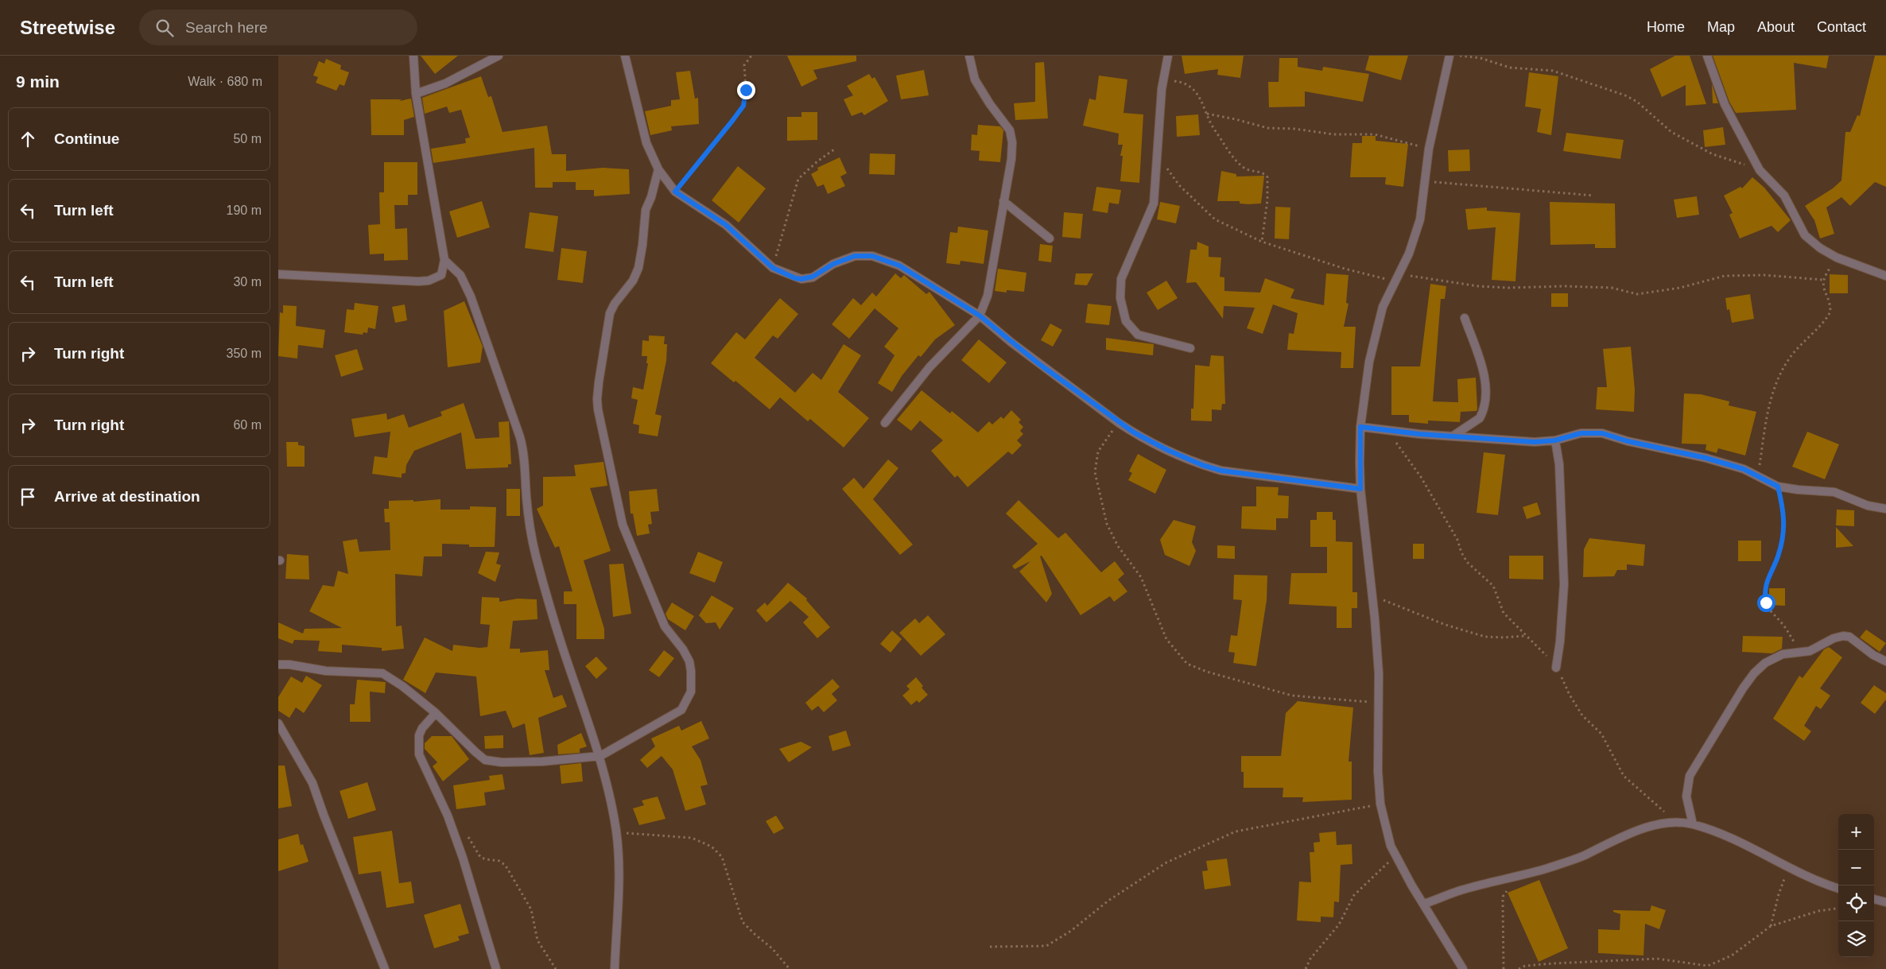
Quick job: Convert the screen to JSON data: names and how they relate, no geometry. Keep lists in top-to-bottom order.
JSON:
{
  "page": {
    "header": "Streetwise",
    "search": "Search here",
    "nav": [
      "Home",
      "Map",
      "About",
      "Contact"
    ],
    "heading": ["9 min", "Walk · 680 m"],
    "list": [
      ["Continue", "50 m"],
      ["Turn left", "190 m"],
      ["Turn left", "30 m"],
      ["Turn right", "350 m"],
      ["Turn right", "60 m"],
      "Arrive at destination"
    ],
    "map_buttons": ["+", "−"]
  }
}
